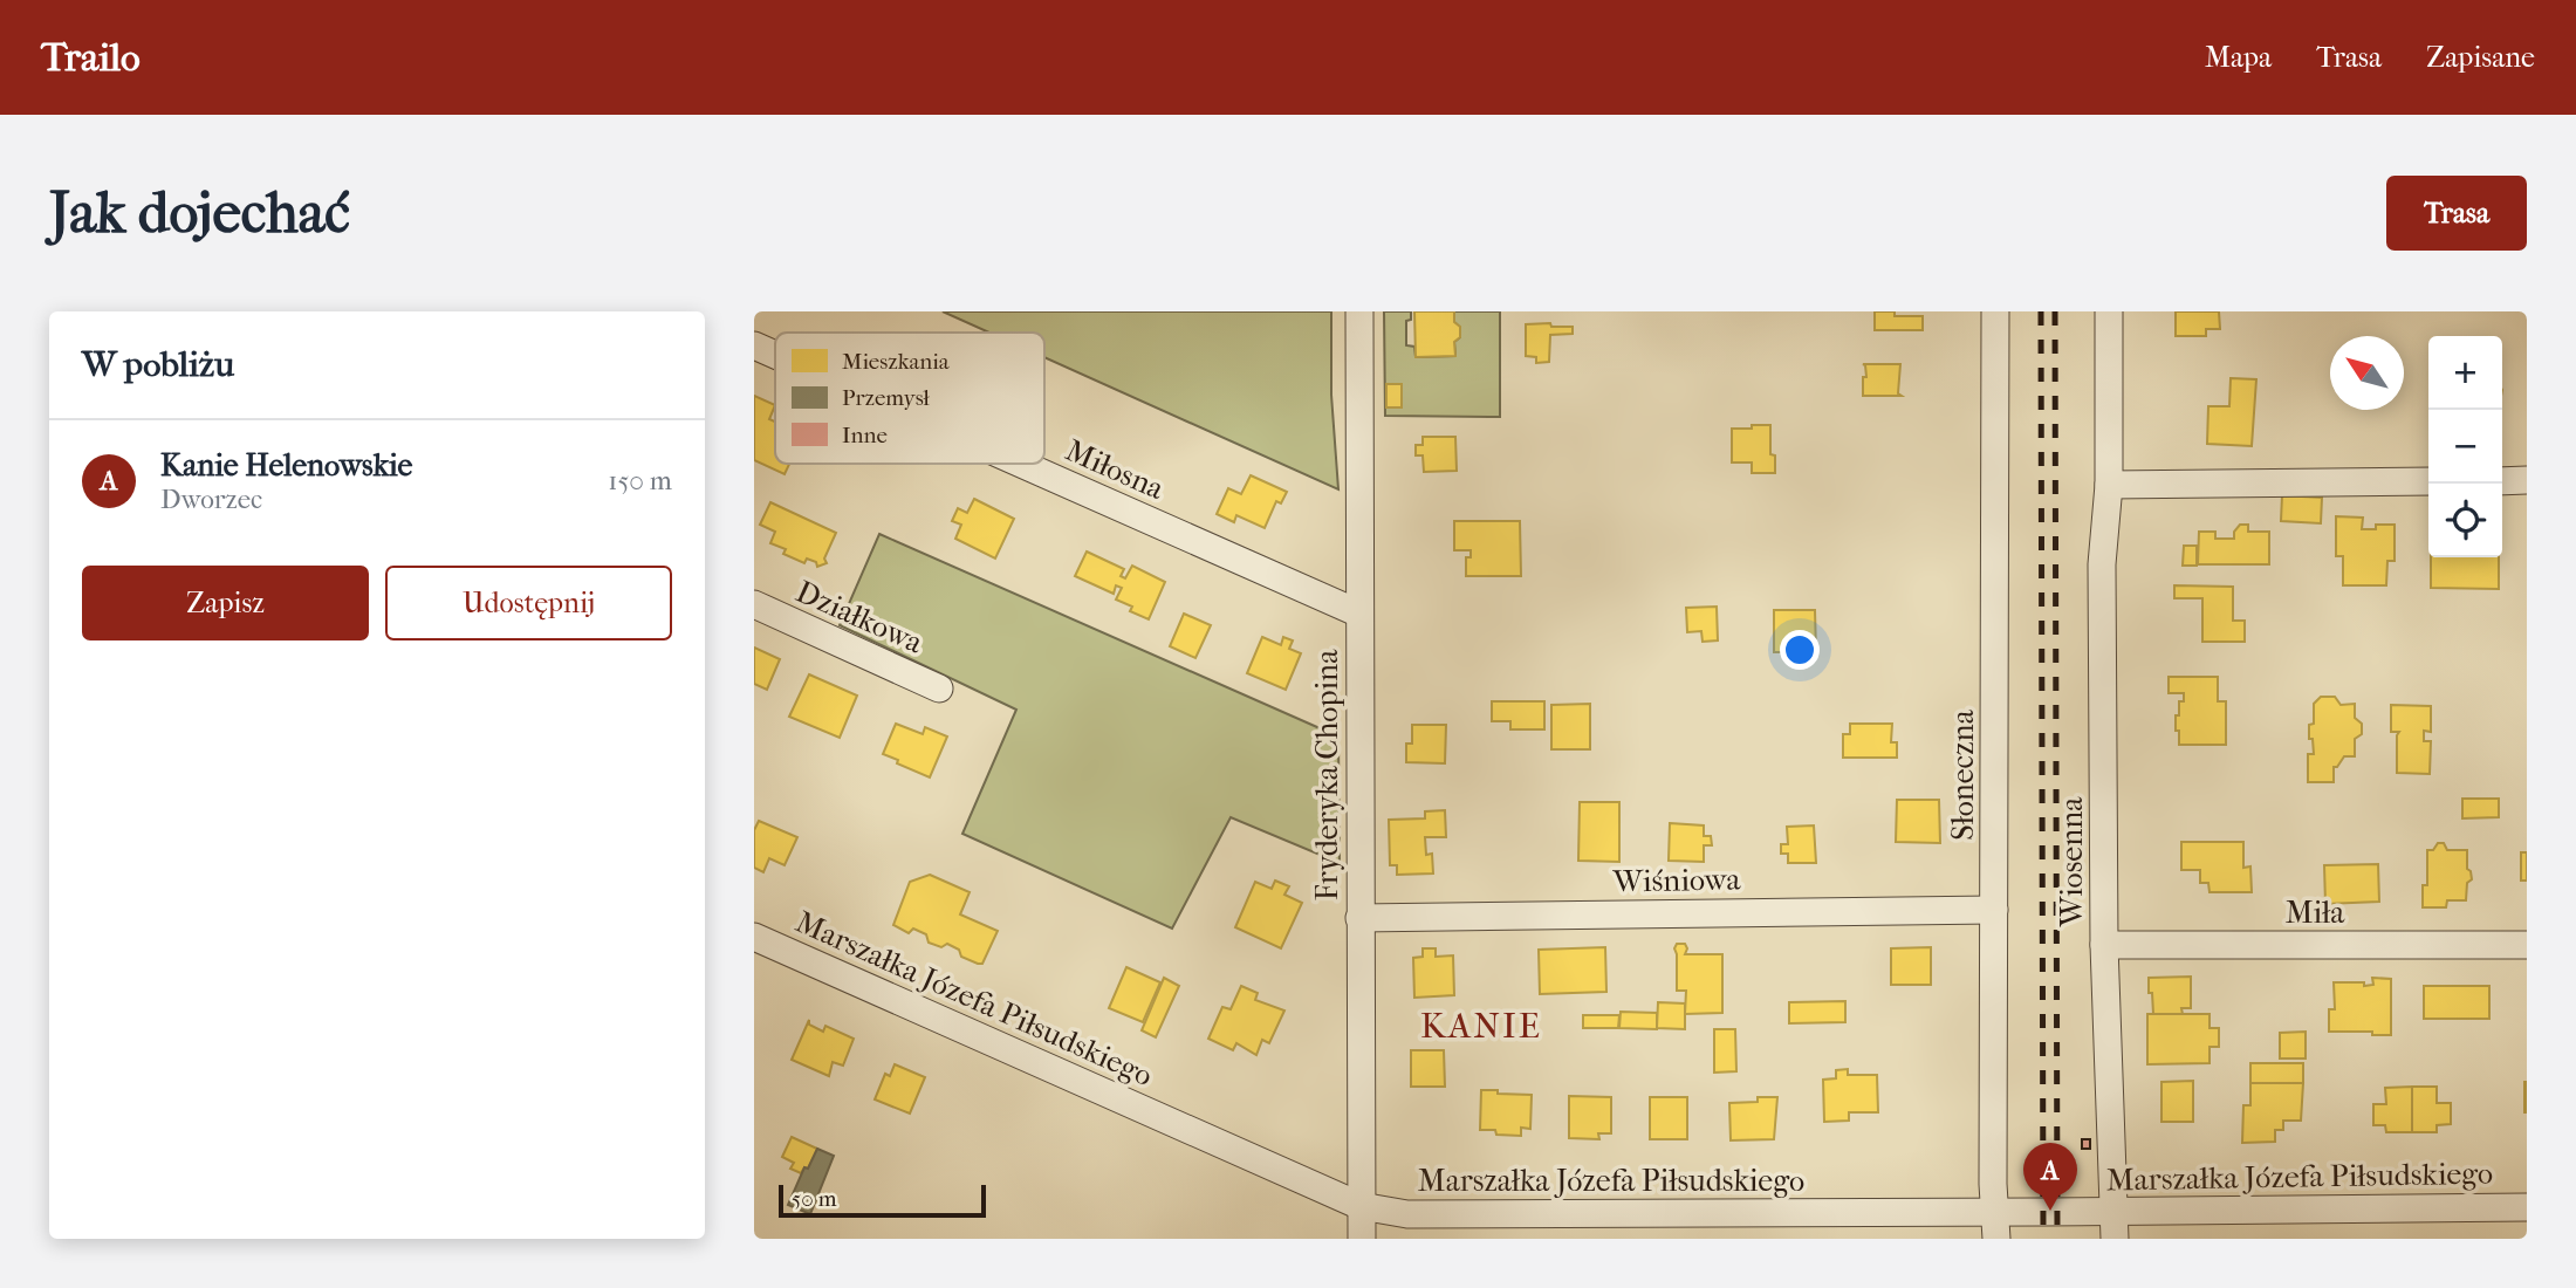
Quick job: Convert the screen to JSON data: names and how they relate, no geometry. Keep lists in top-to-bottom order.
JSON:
{
  "streets": {
    "street": [
      "Miłosna",
      "Działkowa",
      "Fryderyka Chopina",
      "Słoneczna",
      "Wiosenna",
      "Wiśniowa",
      "Miła",
      "Marszałka Józefa Piłsudskiego"
    ]
  },
  "crossings": [
    ["Miłosna", "Fryderyka Chopina"],
    ["Fryderyka Chopina", "Wiśniowa"],
    ["Fryderyka Chopina", "Marszałka Józefa Piłsudskiego"],
    ["Słoneczna", "Wiśniowa"],
    ["Słoneczna", "Marszałka Józefa Piłsudskiego"],
    ["Wiosenna", "Miła"],
    ["Wiosenna", "Marszałka Józefa Piłsudskiego"]
  ],
  "districts": ["KANIE"],
  "legend": ["Mieszkania", "Przemysł", "Inne"],
  "scale_bar": "50 m",
  "north": "top left",
  "page": {
    "header": "Trailo",
    "nav": ["Mapa", "Trasa", "Zapisane"],
    "buttons": [
      "Trasa",
      ["Zapisz", "Udostępnij"]
    ],
    "title": "Jak dojechać",
    "heading": "W pobliżu",
    "map_buttons": ["+", "−"],
    "list": [
      {
        "mark": "A",
        "name": "Kanie Helenowskie",
        "note": "Dworzec",
        "value": "150 m"
      }
    ],
    "pins": "A",
    "scale": "50 m"
  }
}
